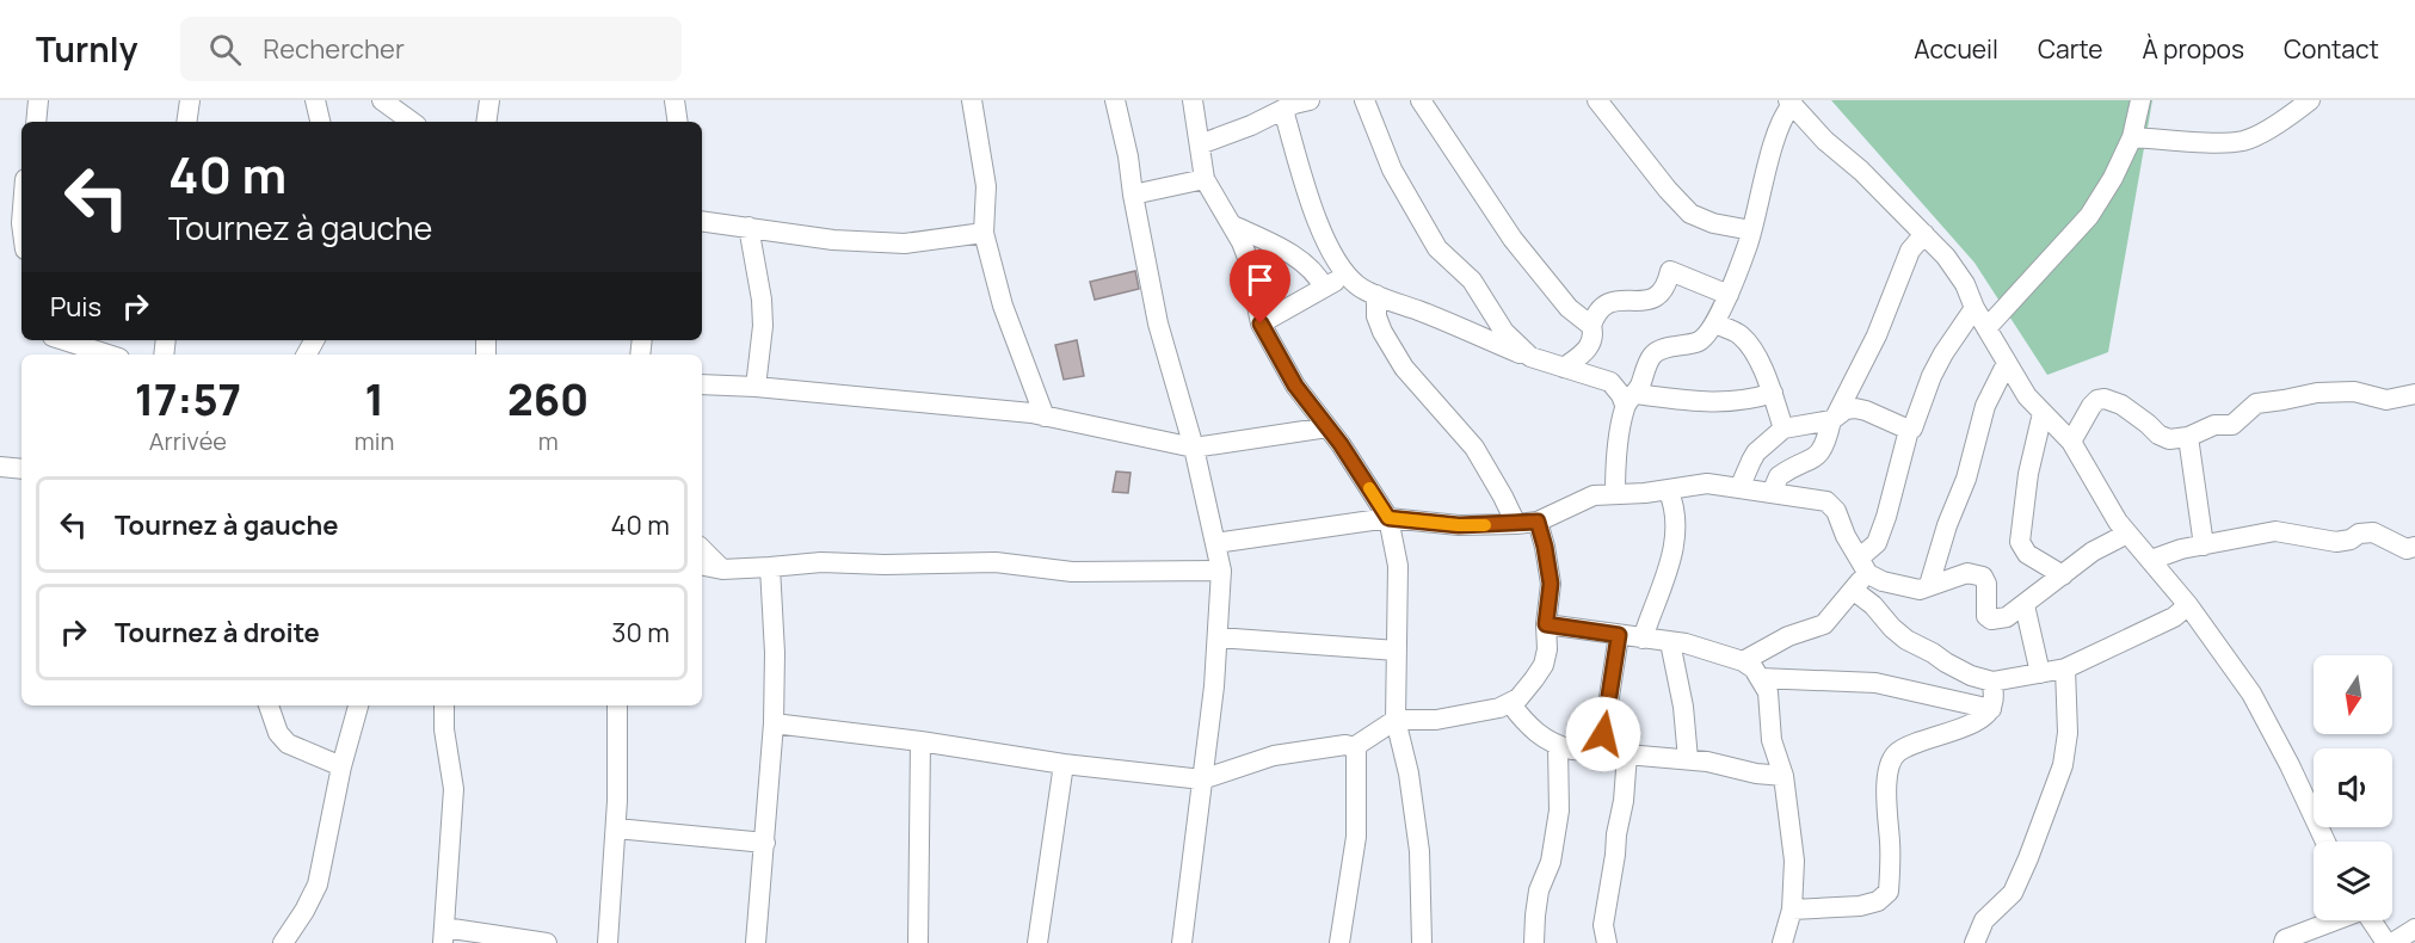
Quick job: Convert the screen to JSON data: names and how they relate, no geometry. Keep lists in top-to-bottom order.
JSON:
{
  "north": "bottom",
  "page": {
    "header": "Turnly",
    "search": "Rechercher",
    "nav": [
      "Accueil",
      "Carte",
      "À propos",
      "Contact"
    ],
    "turn": ["40 m", "Tournez à gauche"],
    "then": "Puis",
    "eta": [
      "17:57",
      "Arrivée",
      "1",
      "min",
      "260",
      "m"
    ],
    "list": [
      {
        "name": "Tournez à gauche",
        "value": "40 m"
      },
      {
        "name": "Tournez à droite",
        "value": "30 m"
      }
    ]
  }
}
